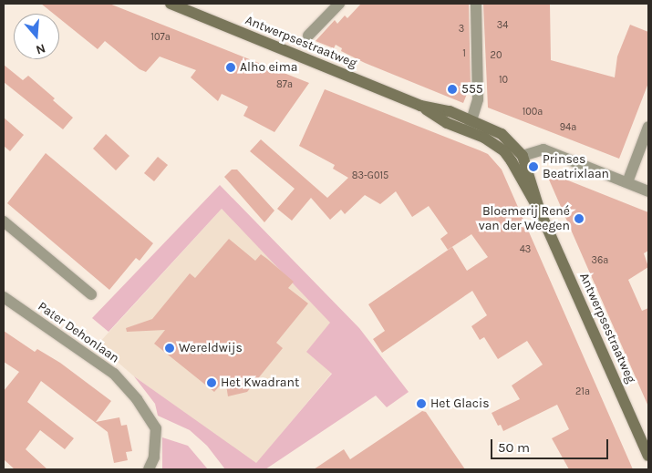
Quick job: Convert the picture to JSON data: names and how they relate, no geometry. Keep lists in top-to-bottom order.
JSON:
{
  "streets": {
    "street": ["Antwerpsestraatweg", "Pater Dehonlaan"]
  },
  "places": [
    "Alho eima",
    "555",
    "Prinses Beatrixlaan",
    "Bloemerij René van der Weegen",
    "Wereldwijs",
    "Het Kwadrant",
    "Het Glacis"
  ],
  "house_numbers": [
    "34",
    "3",
    "107a",
    "1",
    "20",
    "10",
    "87a",
    "100a",
    "94a",
    "83-G015",
    "43",
    "36a",
    "21a"
  ],
  "scale_bar": "50 m",
  "north": "bottom"
}
